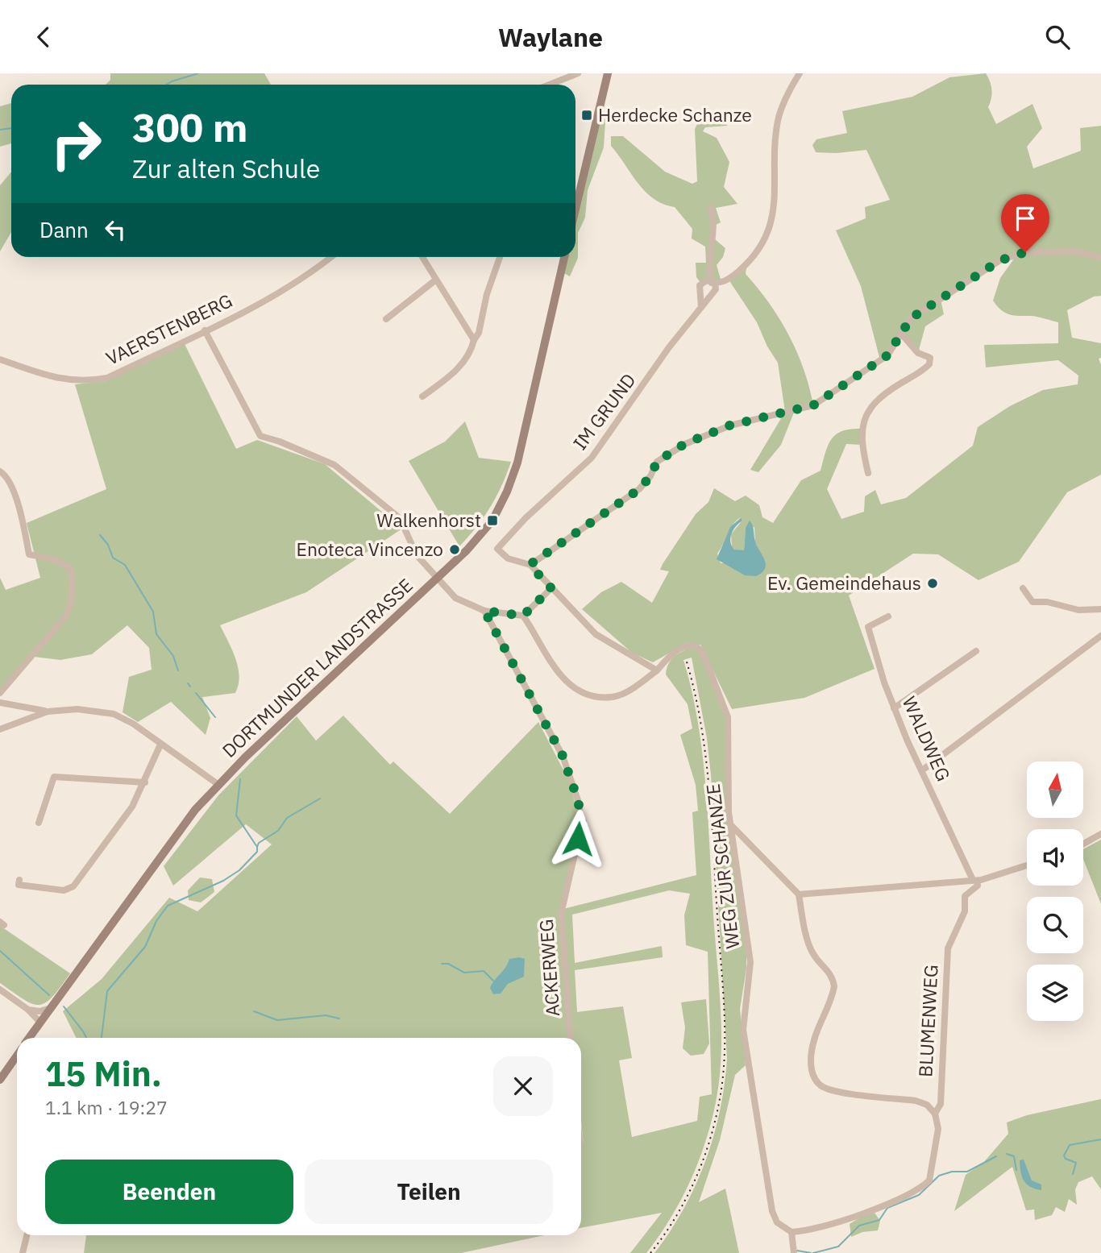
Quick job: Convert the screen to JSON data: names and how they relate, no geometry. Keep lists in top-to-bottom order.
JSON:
{
  "streets": {
    "main road": ["DORTMUNDER LANDSTRASSE"],
    "street": [
      "VAERSTENBERG",
      "IM GRUND",
      "WALDWEG",
      "WEG ZUR SCHANZE",
      "ACKERWEG",
      "BLUMENWEG"
    ]
  },
  "crossings": [
    ["WALDWEG", "BLUMENWEG"],
    ["WEG ZUR SCHANZE", "BLUMENWEG"]
  ],
  "places": {
    "transit": ["Herdecke Schanze", "Walkenhorst"],
    "other": ["Enoteca Vincenzo", "Ev. Gemeindehaus"]
  },
  "north": "top",
  "page": {
    "header": "Waylane",
    "turn": ["300 m", "Zur alten Schule"],
    "then": "Dann",
    "heading": ["15 Min.", "1.1 km · 19:27"],
    "buttons": ["Beenden", "Teilen"]
  }
}
